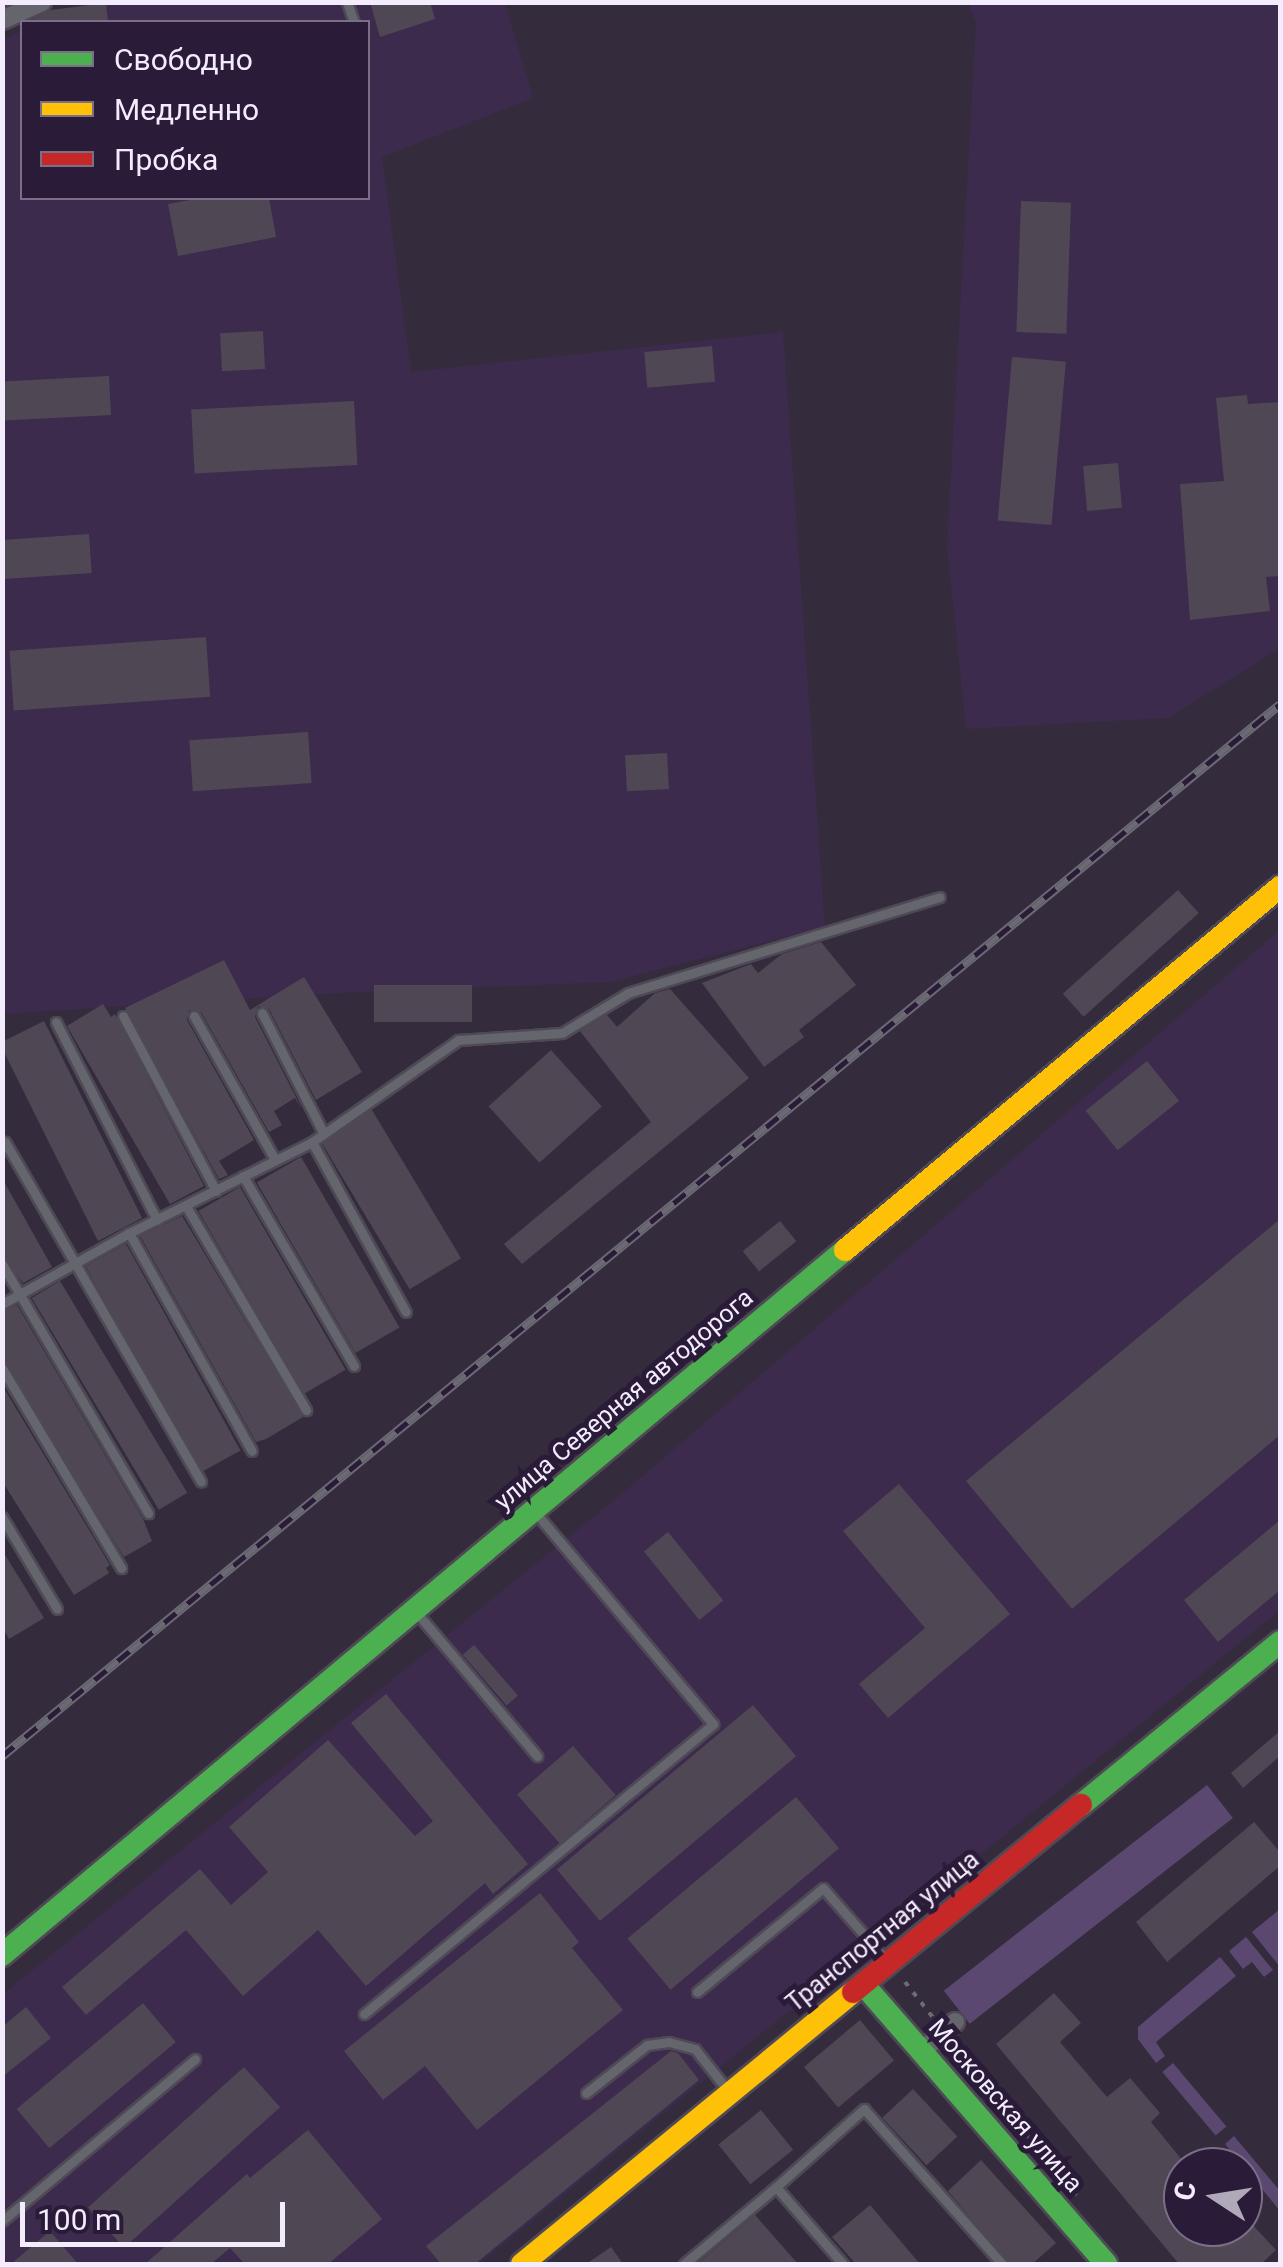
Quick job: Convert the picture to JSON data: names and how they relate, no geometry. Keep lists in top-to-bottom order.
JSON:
{
  "streets": {
    "main road": ["улица Северная автодорога", "Транспортная улица", "Московская улица"]
  },
  "crossings": [
    ["Транспортная улица", "Московская улица"]
  ],
  "legend": ["Свободно", "Медленно", "Пробка"],
  "scale_bar": "100 m",
  "north": "left"
}
